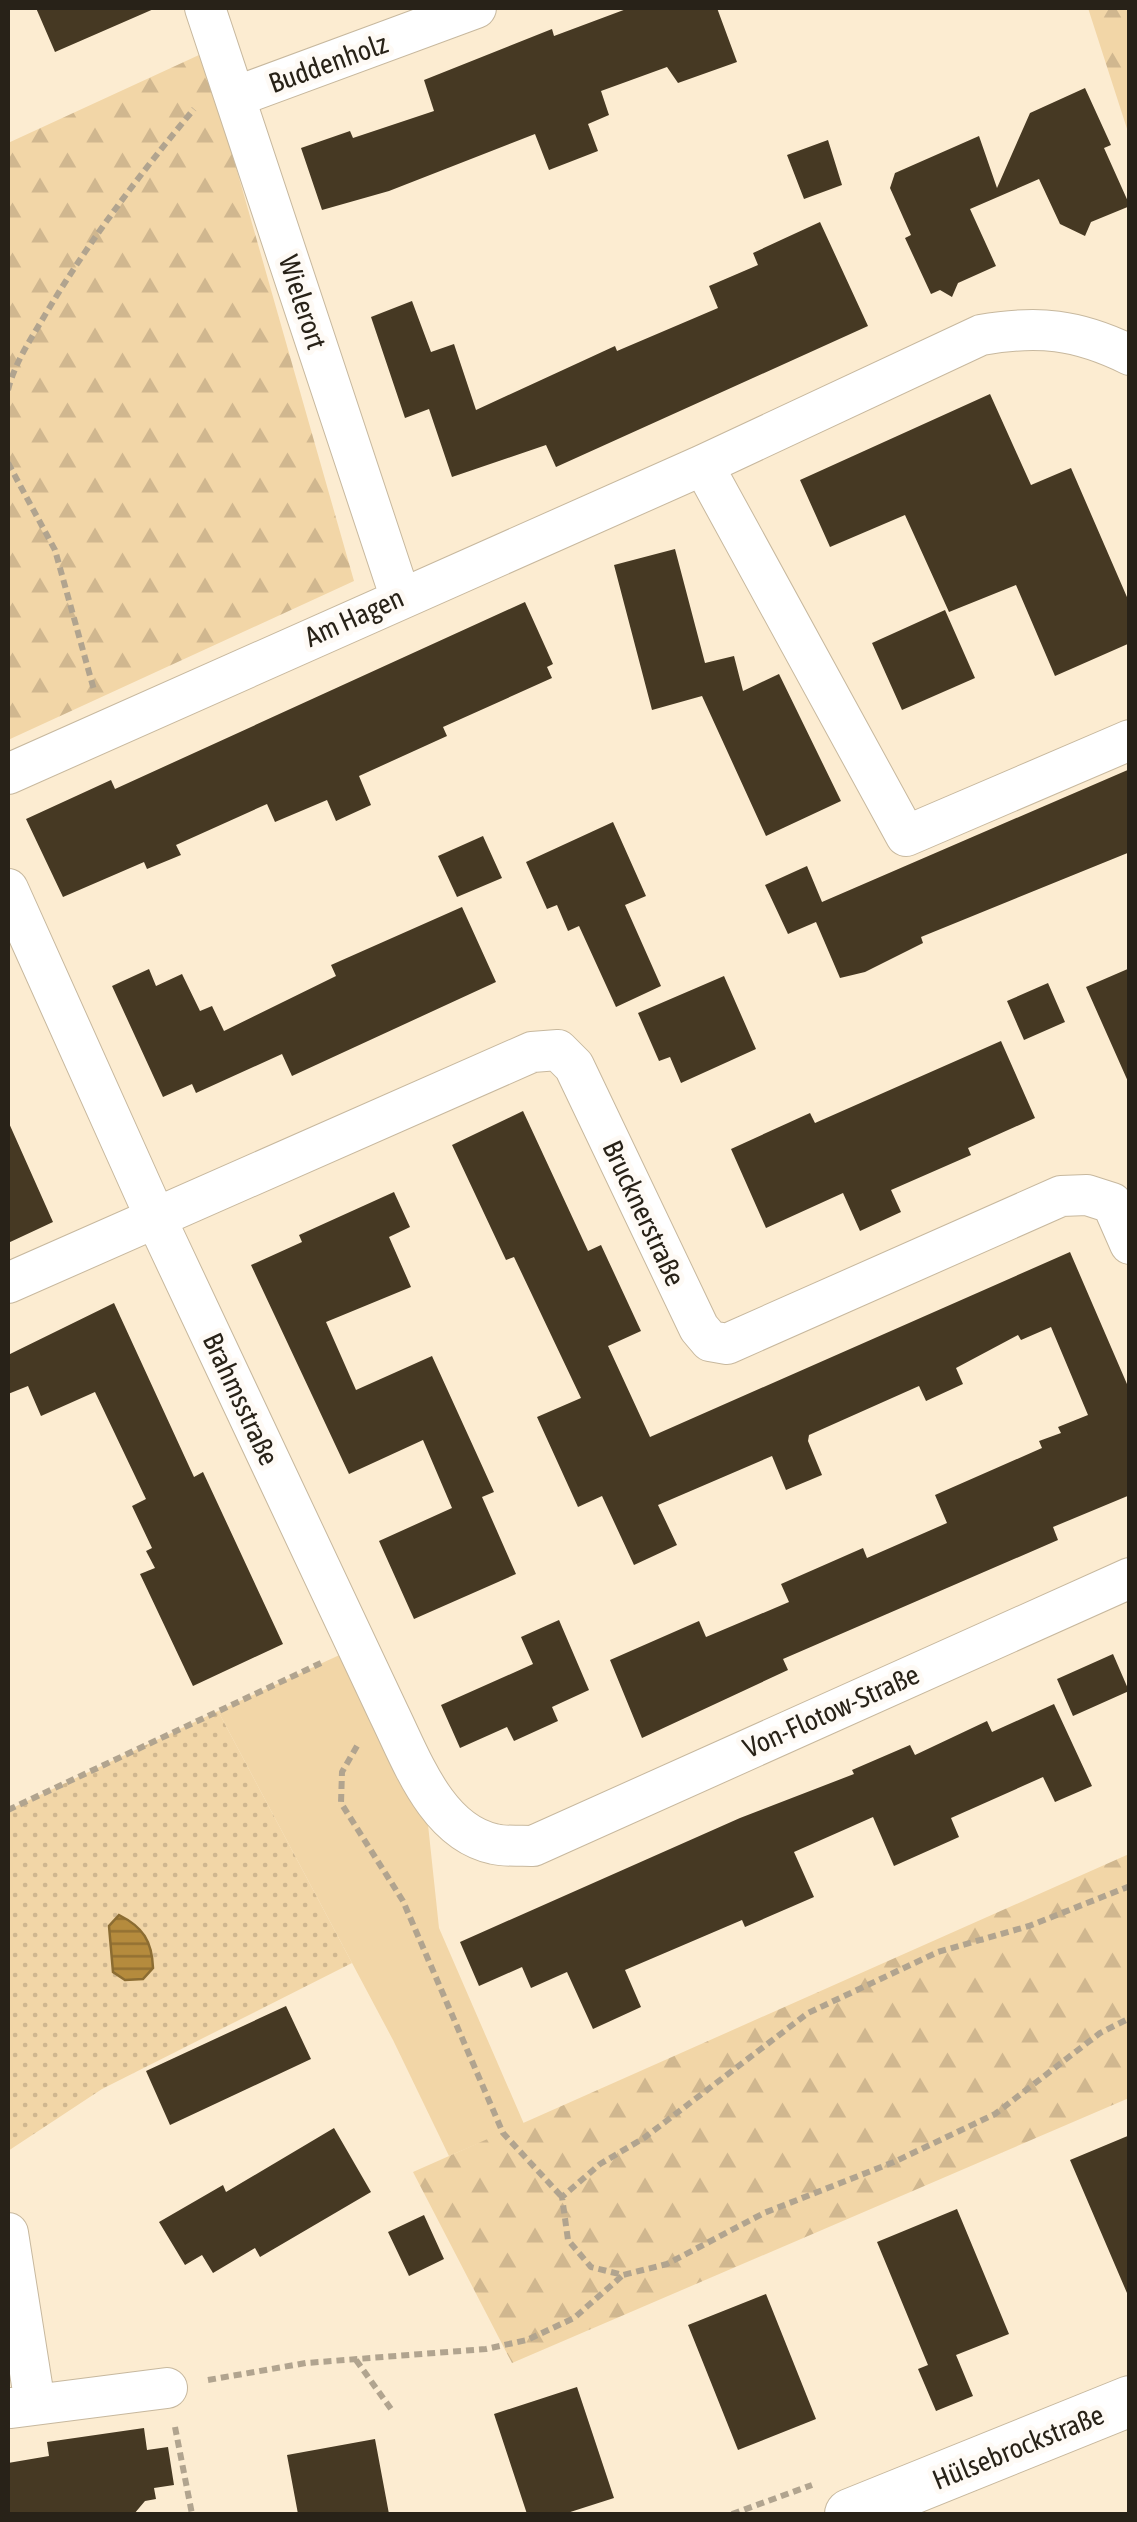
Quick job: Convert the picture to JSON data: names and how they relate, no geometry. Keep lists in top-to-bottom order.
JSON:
{
  "streets": {
    "street": [
      "Buddenholz",
      "Wielerort",
      "Am Hagen",
      "Brucknerstraße",
      "Brahmsstraße",
      "Von-Flotow-Straße",
      "Hülsebrockstraße"
    ]
  },
  "crossings": [
    ["Buddenholz", "Wielerort"],
    ["Wielerort", "Am Hagen"],
    ["Brucknerstraße", "Brahmsstraße"],
    ["Brahmsstraße", "Von-Flotow-Straße"]
  ]
}
